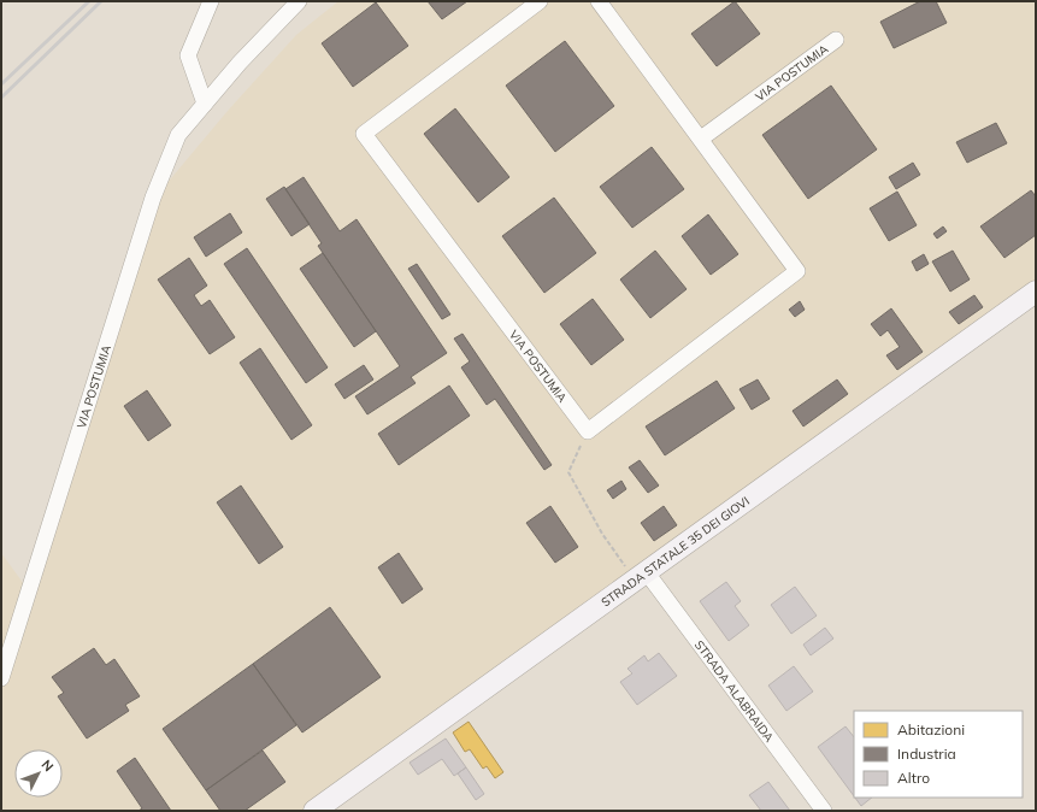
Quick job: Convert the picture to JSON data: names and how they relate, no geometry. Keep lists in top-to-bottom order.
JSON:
{
  "streets": {
    "main road": ["STRADA STATALE 35 DEI GIOVI"],
    "street": ["VIA POSTUMIA", "STRADA ALABRAIDA"]
  },
  "crossings": [
    ["STRADA STATALE 35 DEI GIOVI", "STRADA ALABRAIDA"]
  ],
  "legend": ["Abitazioni", "Industria", "Altro"],
  "north": "top right"
}
